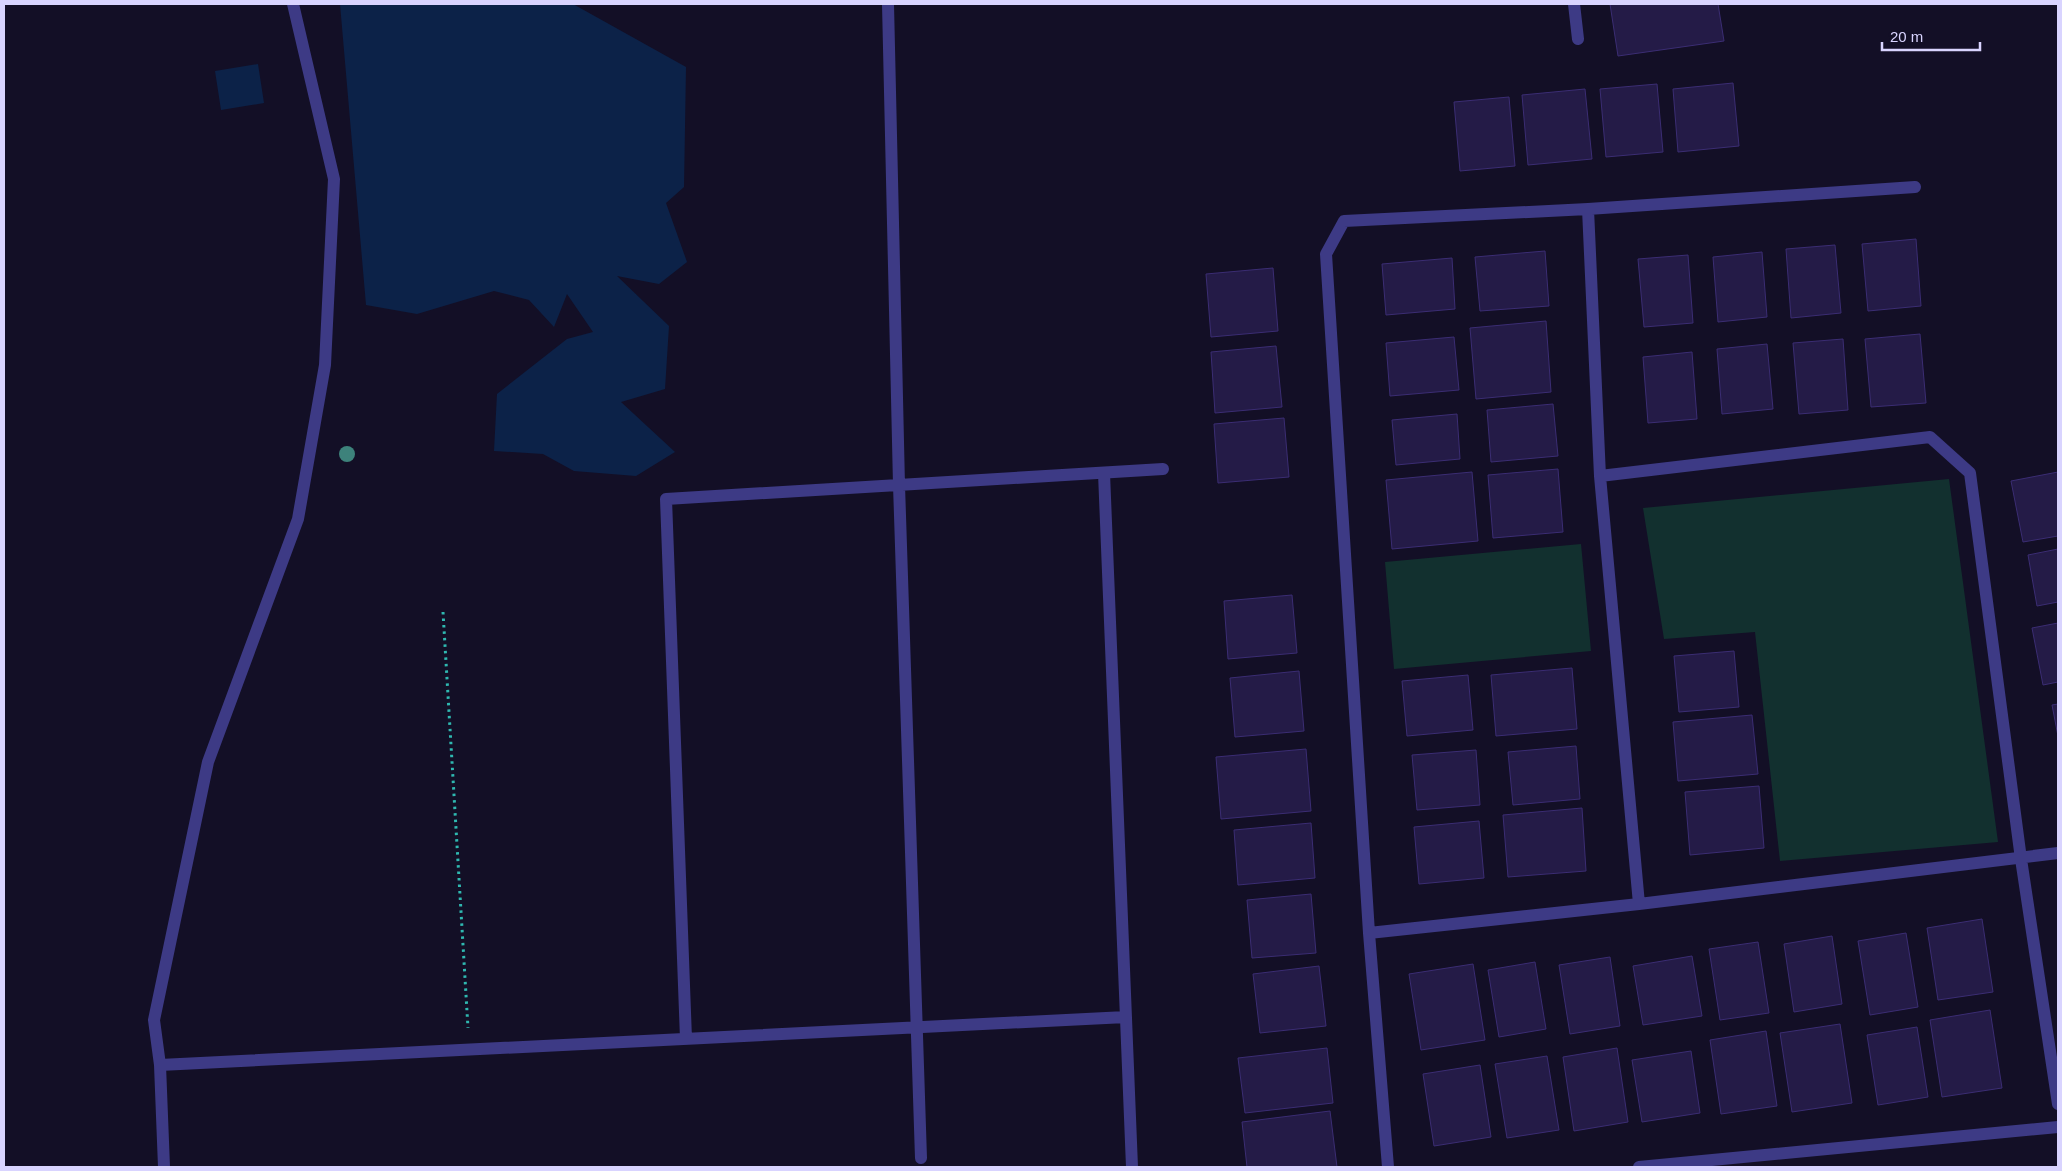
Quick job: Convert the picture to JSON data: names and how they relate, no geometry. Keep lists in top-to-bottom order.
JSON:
{
  "scale_bar": "20 m"
}
